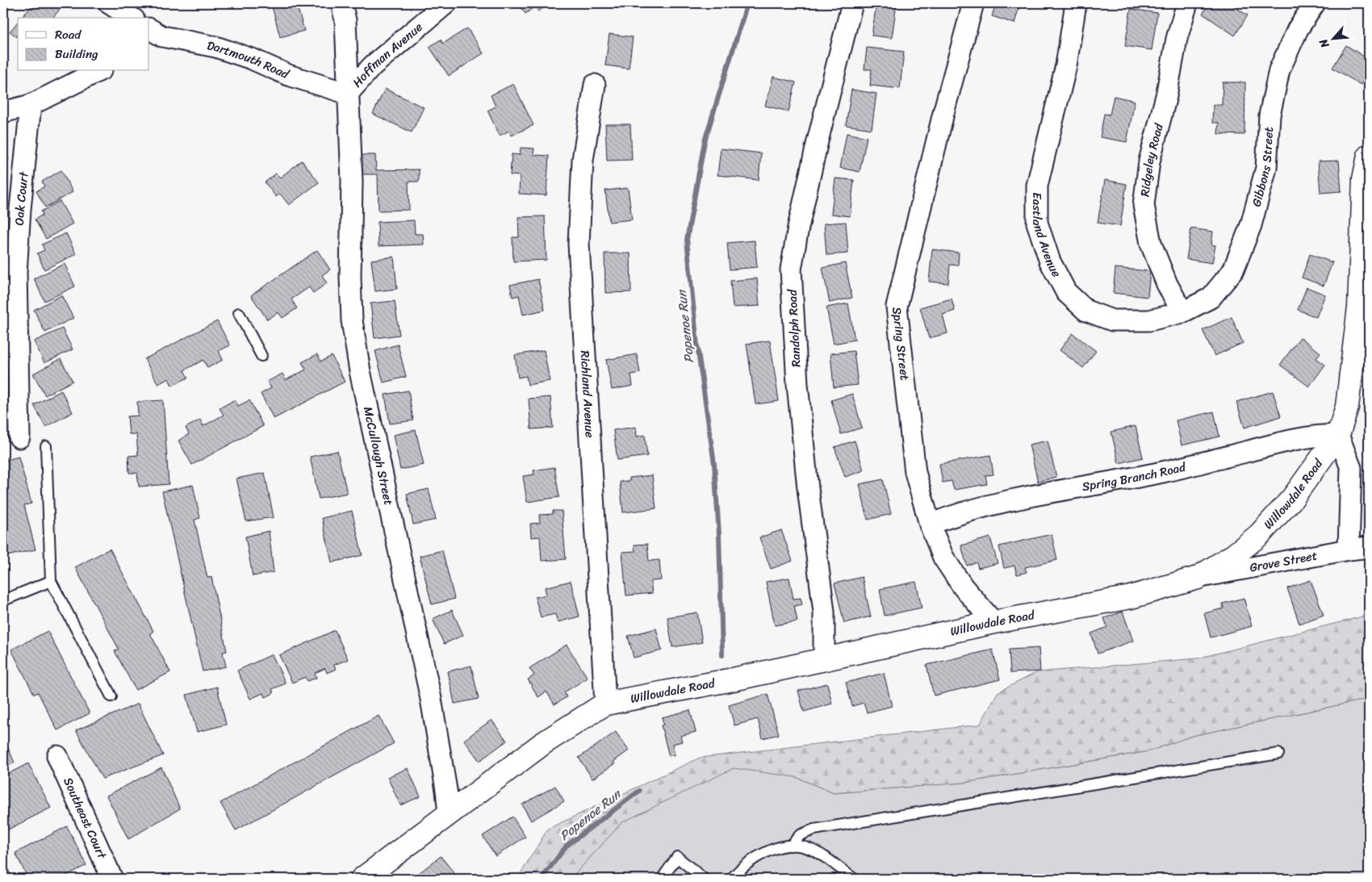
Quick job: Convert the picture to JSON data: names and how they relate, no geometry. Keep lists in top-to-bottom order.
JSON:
{
  "streets": {
    "street": [
      "Hoffman Avenue",
      "Dartmouth Road",
      "Ridgeley Road",
      "Gibbons Street",
      "Oak Court",
      "Eastland Avenue",
      "Randolph Road",
      "Spring Street",
      "Richland Avenue",
      "McCullough Street",
      "Spring Branch Road",
      "Willowdale Road",
      "Grove Street",
      "Southeast Court"
    ]
  },
  "crossings": [
    ["Hoffman Avenue", "Dartmouth Road"],
    ["Hoffman Avenue", "McCullough Street"],
    ["Dartmouth Road", "McCullough Street"],
    ["Ridgeley Road", "Gibbons Street"],
    ["Ridgeley Road", "Eastland Avenue"],
    ["Gibbons Street", "Eastland Avenue"],
    ["Randolph Road", "Willowdale Road"],
    ["Spring Street", "Spring Branch Road"],
    ["Spring Street", "Willowdale Road"],
    ["Richland Avenue", "Willowdale Road"],
    ["McCullough Street", "Willowdale Road"],
    ["Spring Branch Road", "Willowdale Road"],
    ["Willowdale Road", "Grove Street"]
  ],
  "water": ["Popenoe Run"],
  "legend": ["Road", "Building"],
  "north": "bottom left"
}
